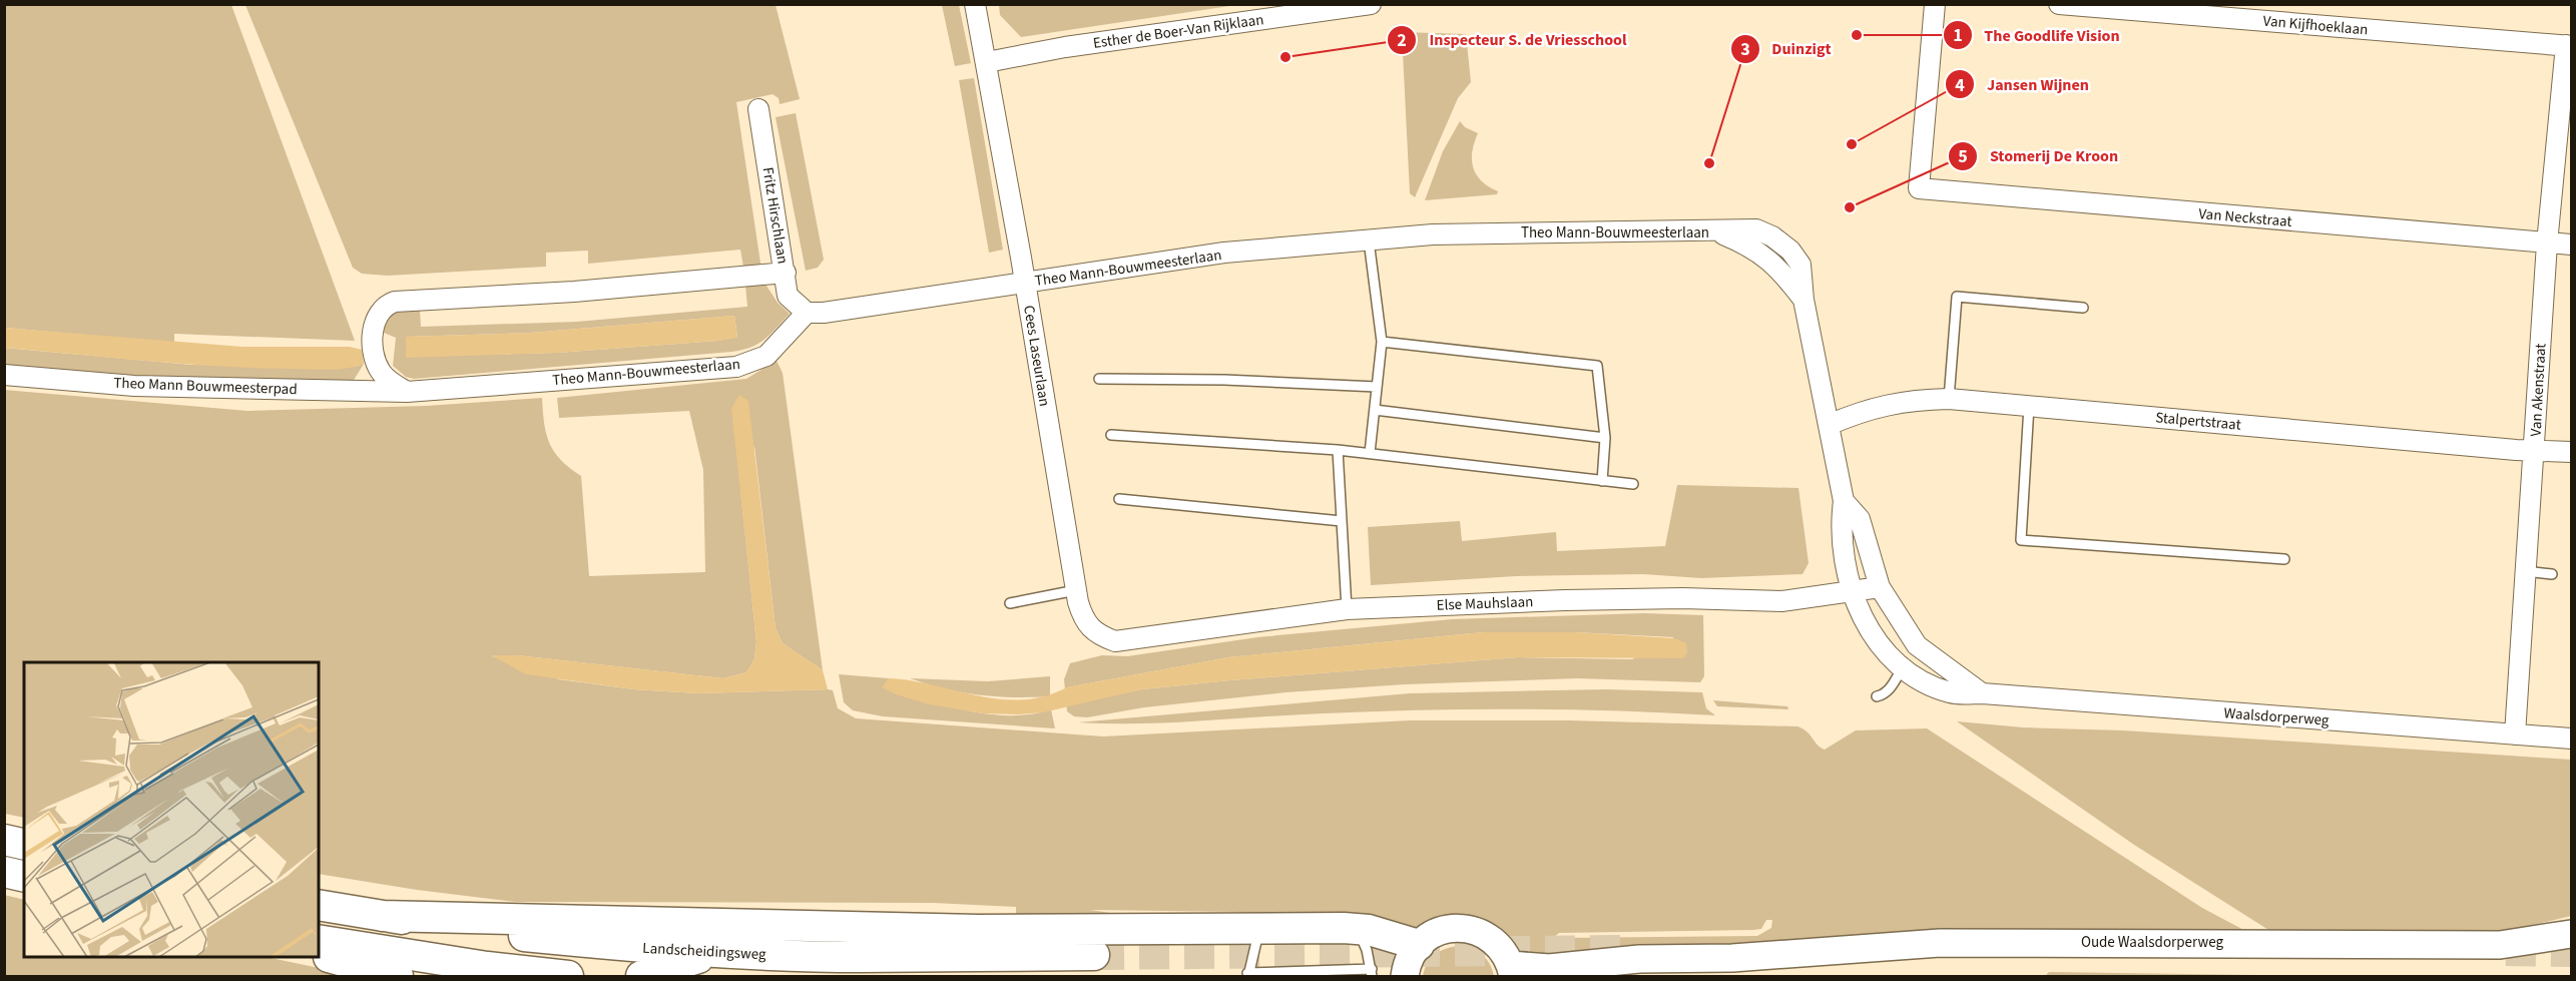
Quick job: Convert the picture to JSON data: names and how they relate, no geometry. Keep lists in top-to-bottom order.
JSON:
{
  "streets": {
    "main road": ["Oude Waalsdorperweg", "Landscheidingsweg"],
    "street": [
      "Van Kijfhoeklaan",
      "Esther de Boer-Van Rijklaan",
      "Fritz Hirschlaan",
      "Van Neckstraat",
      "Theo Mann-Bouwmeesterlaan",
      "Cees Laseurlaan",
      "Theo Mann Bouwmeesterpad",
      "Van Akenstraat",
      "Stalpertstraat",
      "Else Mauhslaan",
      "Waalsdorperweg"
    ]
  },
  "crossings": [
    ["Van Kijfhoeklaan", "Van Akenstraat"],
    ["Esther de Boer-Van Rijklaan", "Cees Laseurlaan"],
    ["Fritz Hirschlaan", "Theo Mann-Bouwmeesterlaan"],
    ["Van Neckstraat", "Van Akenstraat"],
    ["Theo Mann-Bouwmeesterlaan", "Cees Laseurlaan"],
    ["Theo Mann-Bouwmeesterlaan", "Theo Mann Bouwmeesterpad"],
    ["Theo Mann-Bouwmeesterlaan", "Stalpertstraat"],
    ["Theo Mann-Bouwmeesterlaan", "Waalsdorperweg"],
    ["Cees Laseurlaan", "Else Mauhslaan"],
    ["Van Akenstraat", "Stalpertstraat"],
    ["Van Akenstraat", "Waalsdorperweg"],
    ["Stalpertstraat", "Waalsdorperweg"],
    ["Else Mauhslaan", "Waalsdorperweg"]
  ],
  "places": [
    "The Goodlife Vision",
    "Inspecteur S. de Vriesschool",
    "Jansen Wijnen",
    "Duinzigt",
    "Stomerij De Kroon"
  ]
}
